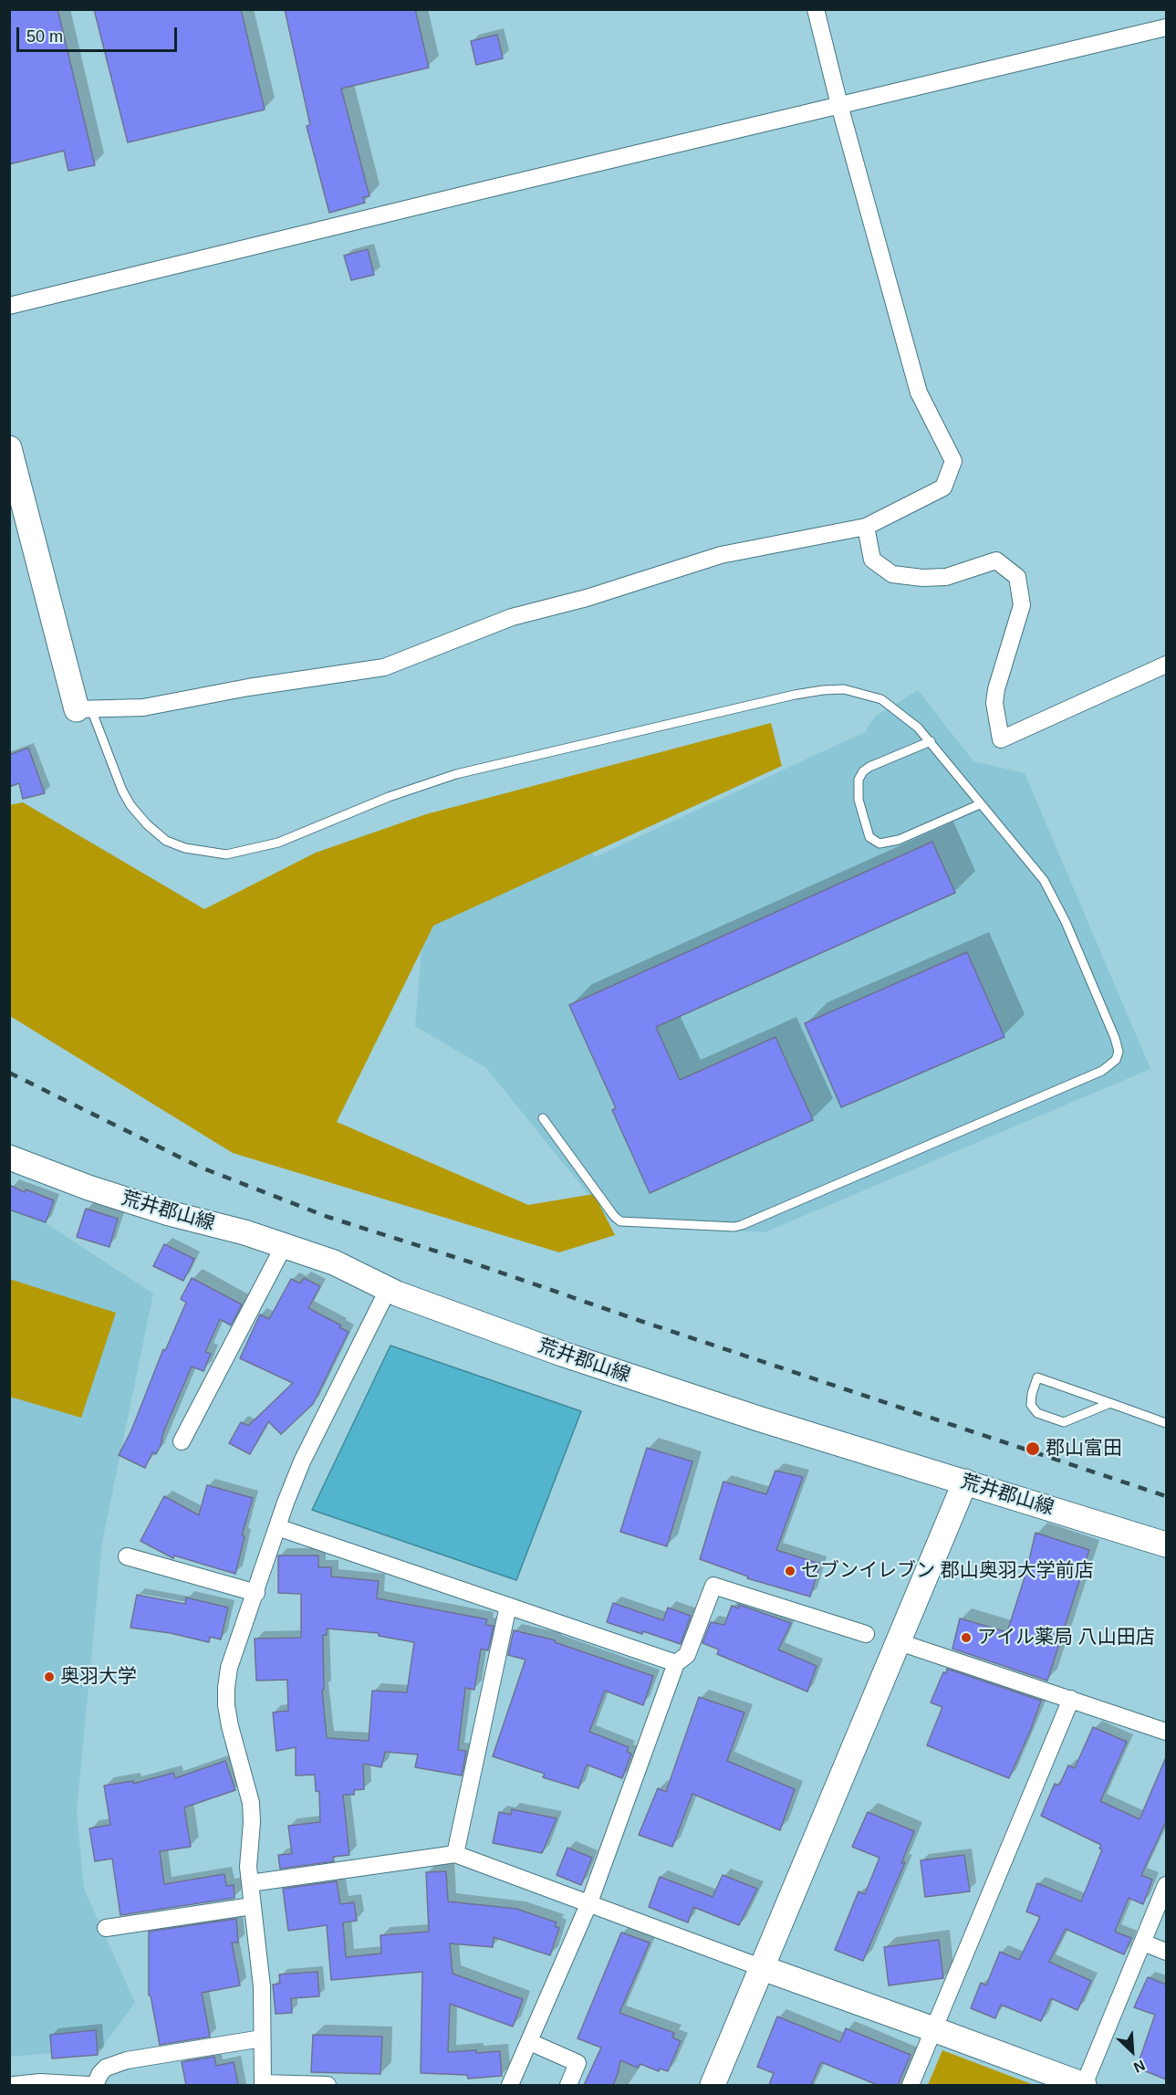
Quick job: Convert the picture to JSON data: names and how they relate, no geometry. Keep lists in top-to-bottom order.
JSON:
{
  "streets": {
    "street": ["荒井郡山線"]
  },
  "places": [
    "郡山富田",
    "セブンイレブン 郡山奥羽大学前店",
    "アイル薬局 八山田店",
    "奥羽大学"
  ],
  "scale_bar": "50 m",
  "north": "bottom right"
}
